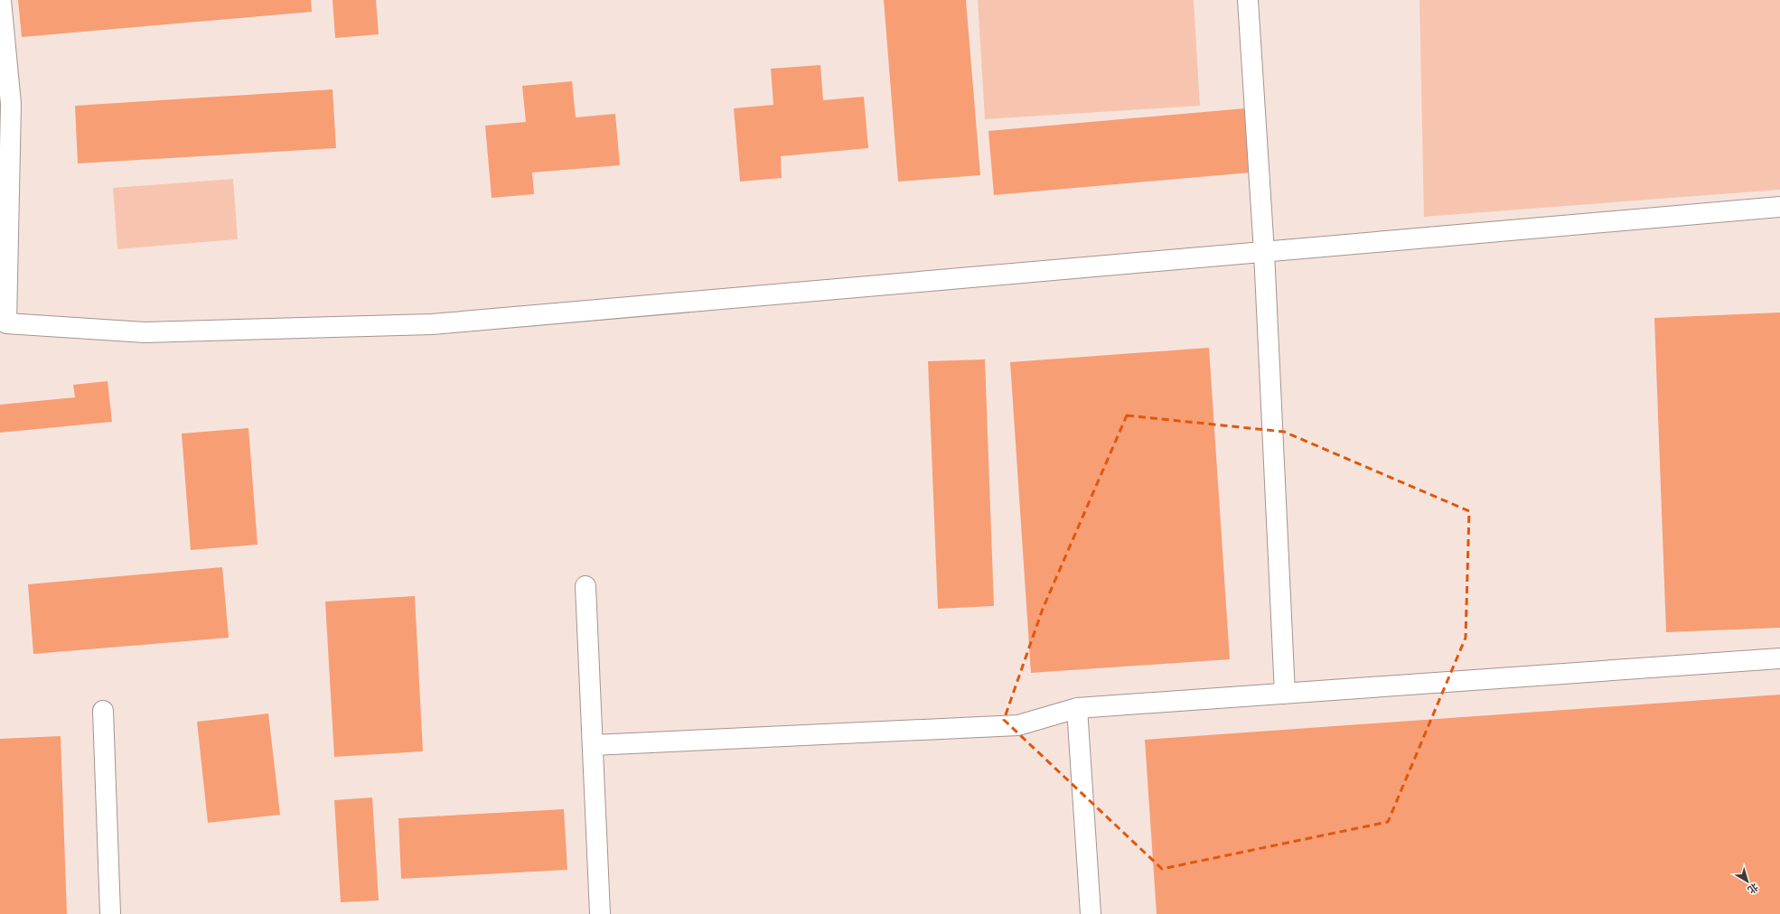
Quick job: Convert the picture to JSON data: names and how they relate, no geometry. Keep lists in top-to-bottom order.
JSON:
{
  "north": "bottom right"
}
